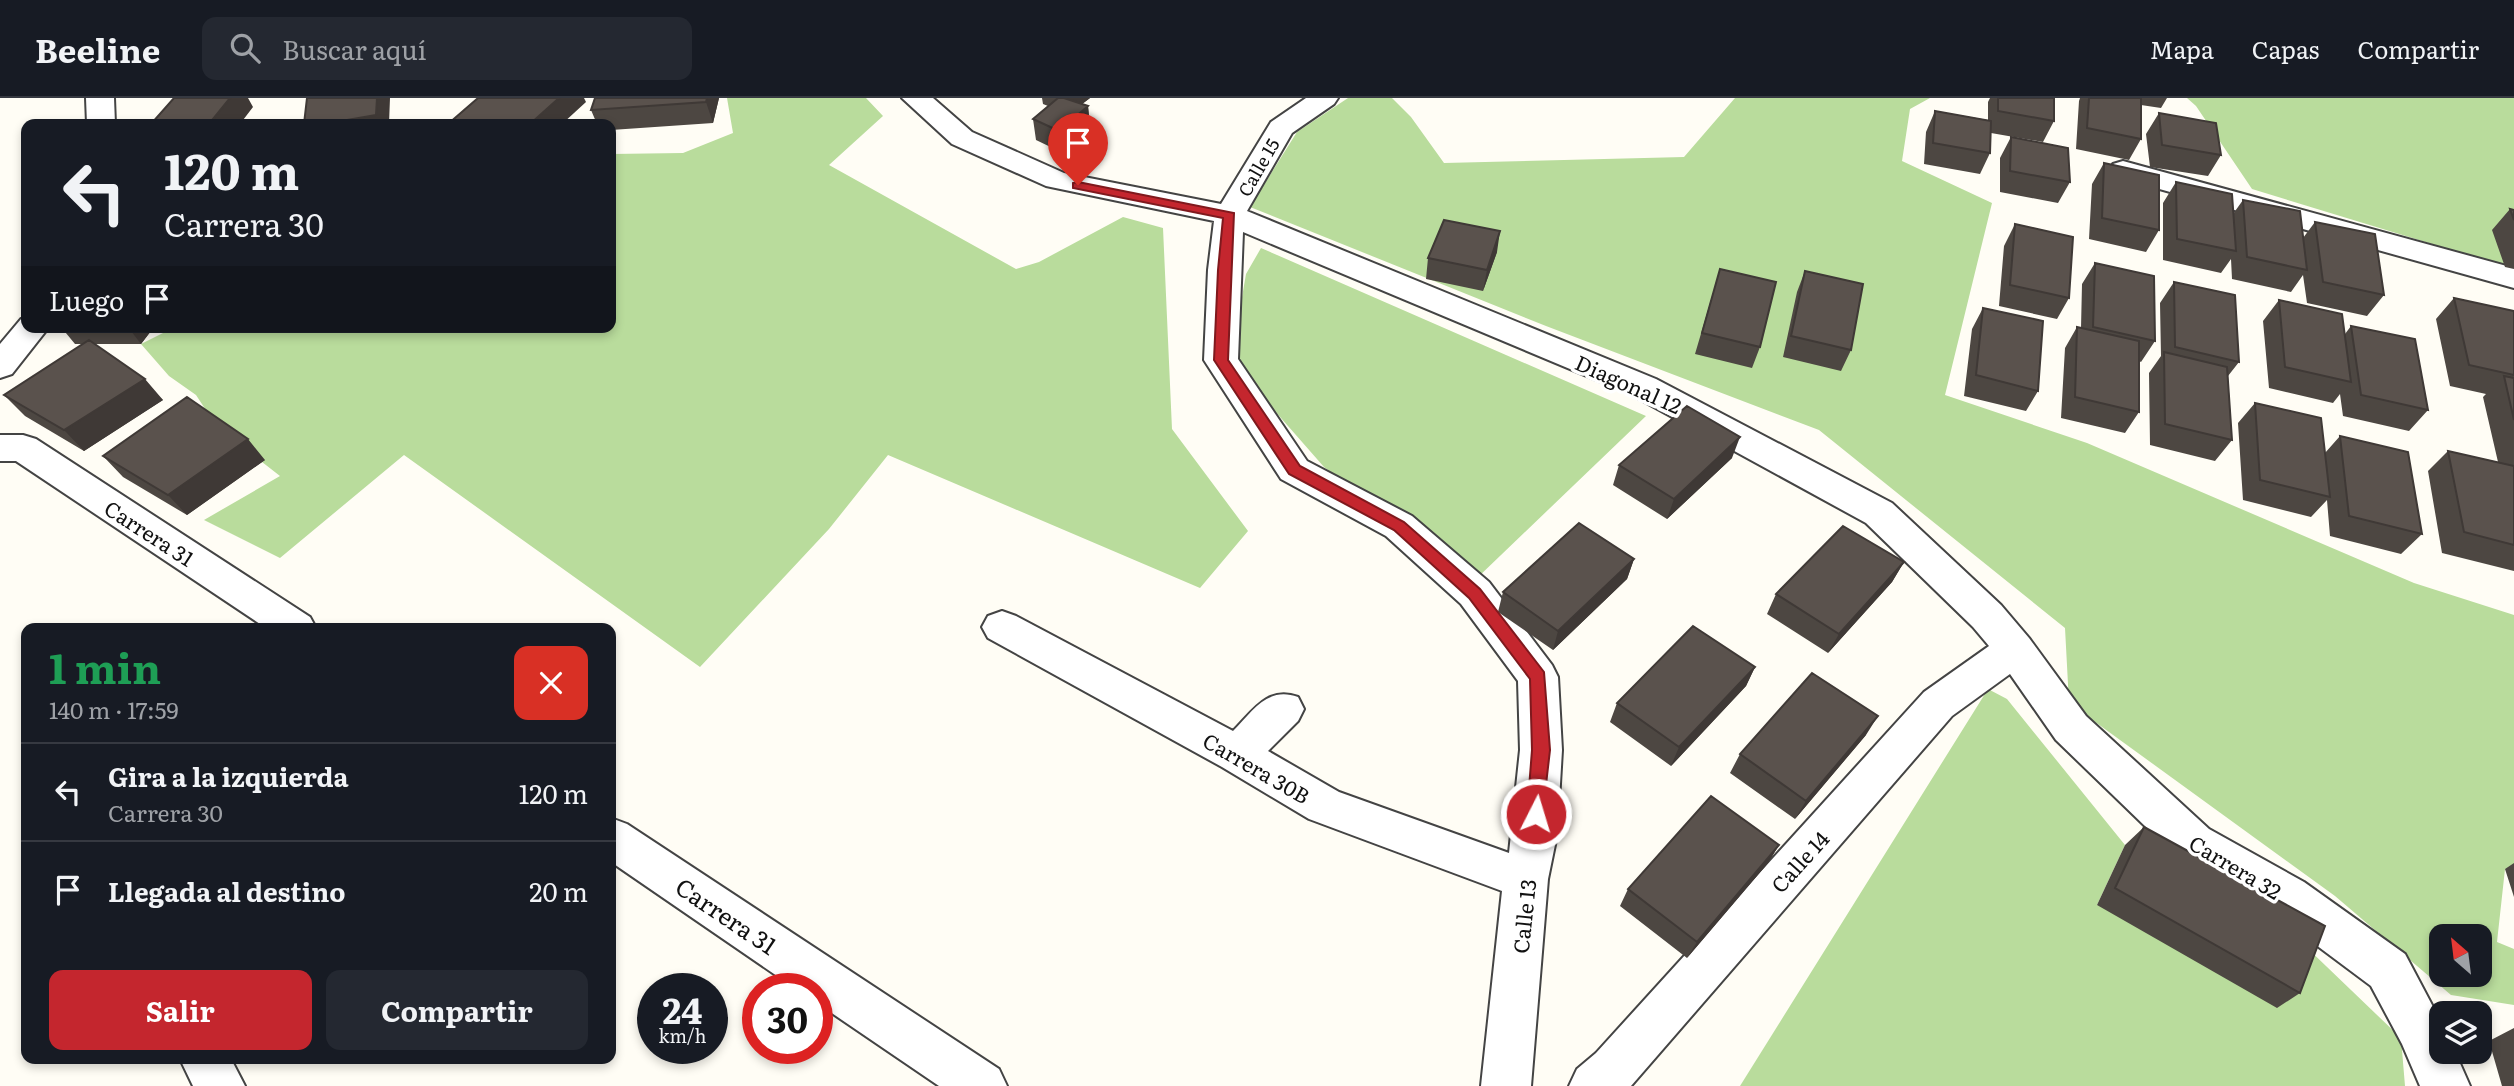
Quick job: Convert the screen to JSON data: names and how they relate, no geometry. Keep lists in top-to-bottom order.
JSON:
{
  "streets": {
    "street": [
      "Calle 15",
      "Diagonal 12",
      "Carrera 31",
      "Carrera 30B",
      "Calle 14",
      "Carrera 32",
      "Calle 13"
    ]
  },
  "crossings": [
    ["Calle 15", "Diagonal 12"],
    ["Calle 15", "Calle 13"],
    ["Diagonal 12", "Calle 14"],
    ["Diagonal 12", "Carrera 32"],
    ["Diagonal 12", "Calle 13"],
    ["Carrera 30B", "Calle 13"],
    ["Calle 14", "Carrera 32"]
  ],
  "north": "top left",
  "page": {
    "header": "Beeline",
    "search": "Buscar aquí",
    "nav": ["Mapa", "Capas", "Compartir"],
    "turn": ["120 m", "Carrera 30"],
    "then": "Luego",
    "heading": ["1 min", "140 m · 17:59"],
    "list": [
      {
        "name": "Gira a la izquierda",
        "note": "Carrera 30",
        "value": "120 m"
      },
      {
        "name": "Llegada al destino",
        "value": "20 m"
      }
    ],
    "buttons": ["Salir", "Compartir"],
    "speed": "24 km/h",
    "limit": "30"
  }
}
